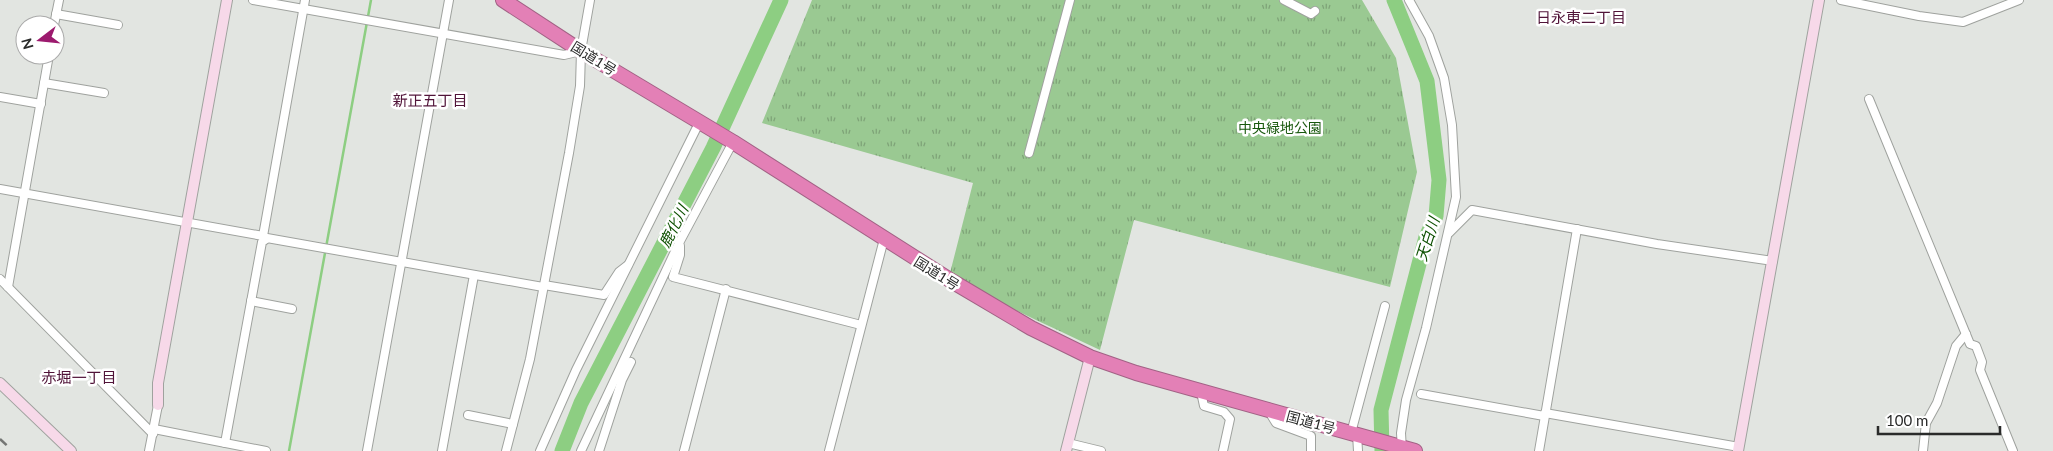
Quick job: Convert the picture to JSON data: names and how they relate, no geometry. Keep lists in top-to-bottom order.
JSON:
{
  "streets": {
    "highway": ["国道1号"]
  },
  "districts": ["日永東二丁目", "新正五丁目", "赤堀一丁目"],
  "water": ["鹿化川", "天白川"],
  "parks": ["中央緑地公園"],
  "scale_bar": "100 m",
  "north": "left"
}
